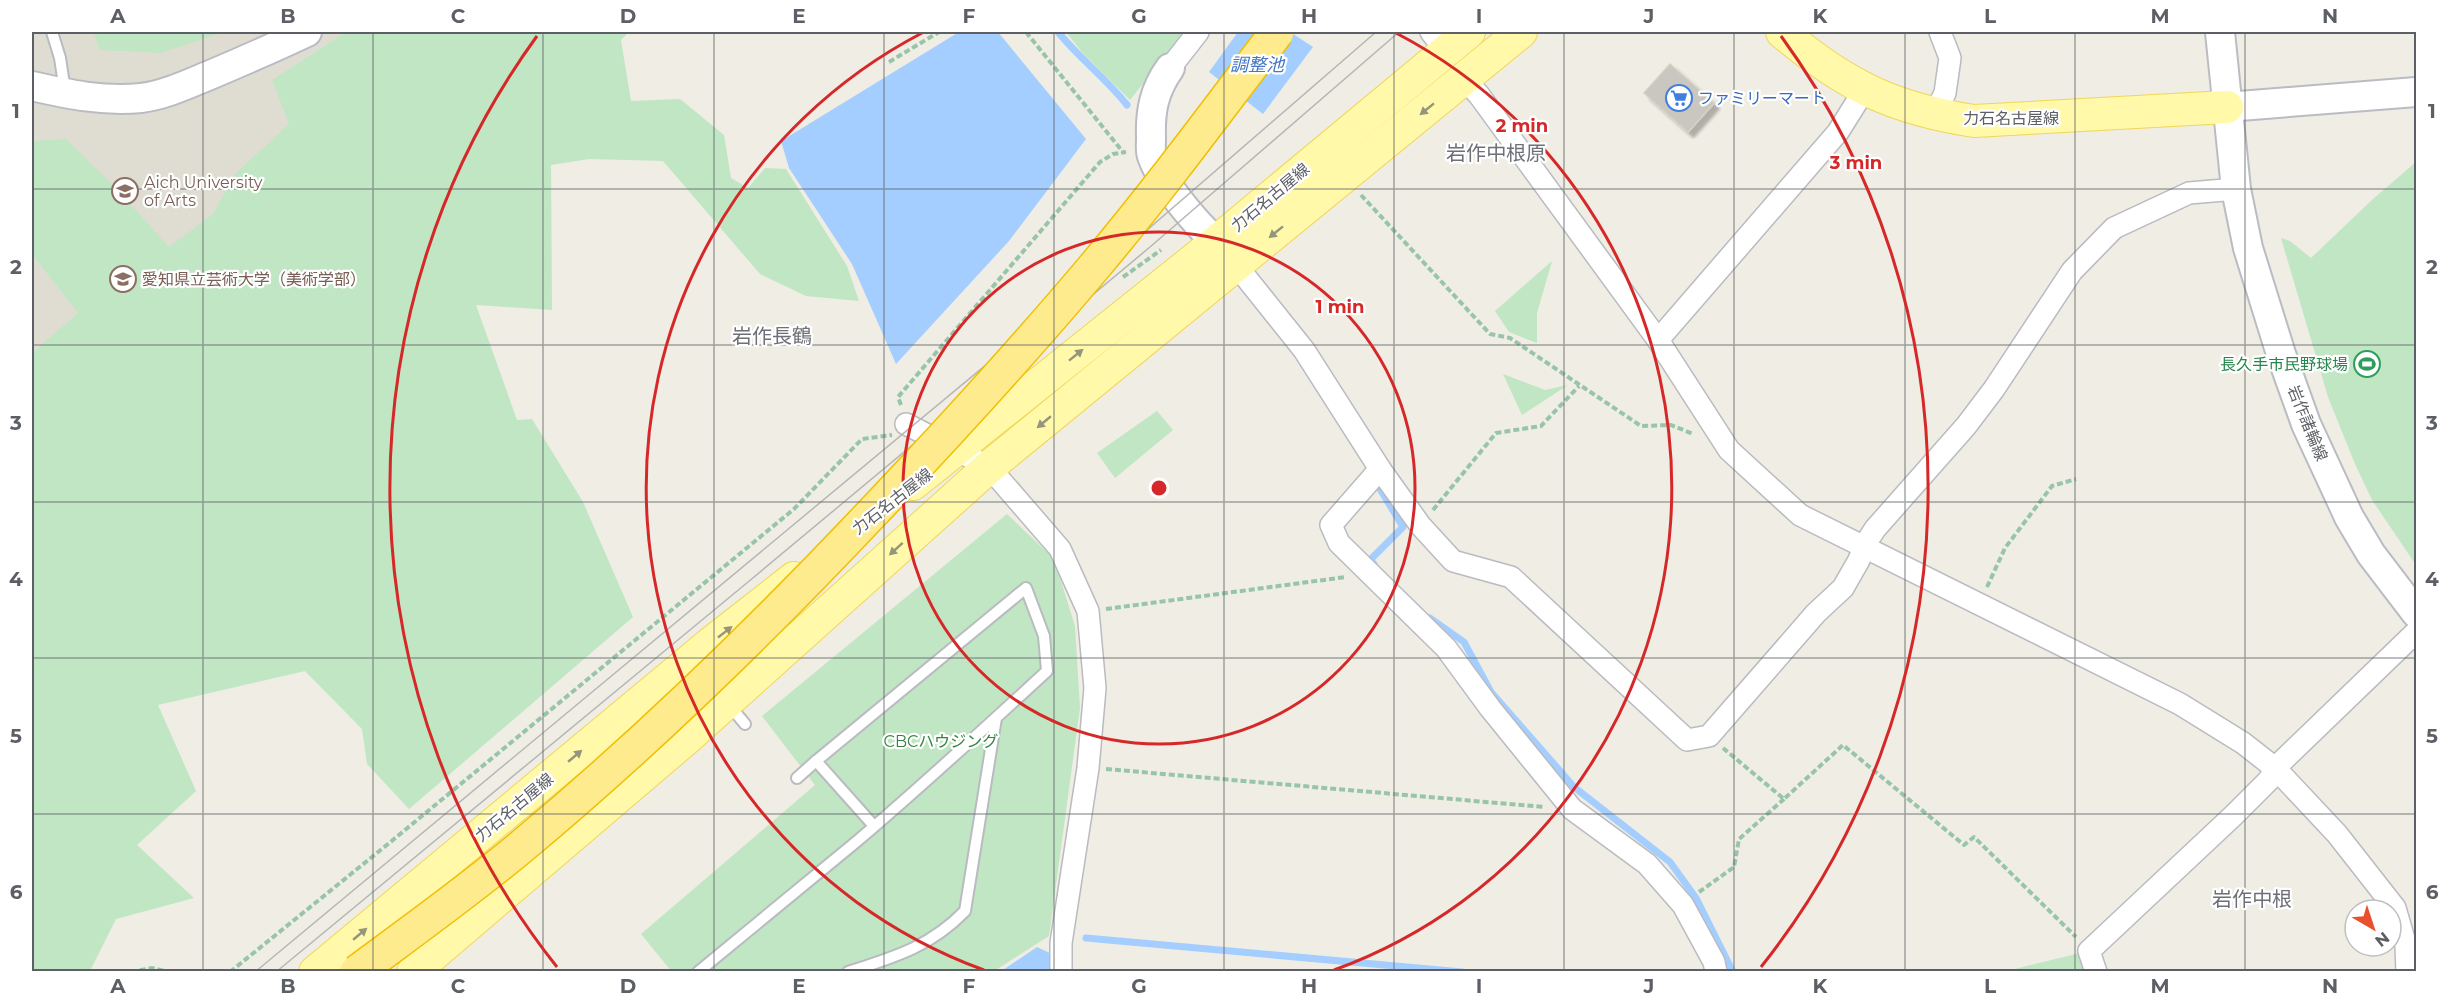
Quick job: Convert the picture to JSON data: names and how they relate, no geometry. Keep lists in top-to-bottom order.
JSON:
{
  "streets": {
    "main road": ["力石名古屋線", "岩作諸輪線"]
  },
  "crossings": [
    ["力石名古屋線", "岩作諸輪線"]
  ],
  "districts": ["岩作中根原", "岩作長鶴", "岩作中根"],
  "water": ["調整池"],
  "parks": ["CBCハウジング"],
  "places": {
    "supermarket": ["ファミリーマート"],
    "school or university": ["Aich University of Arts", "愛知県立芸術大学（美術学部）"],
    "sports": ["長久手市民野球場"]
  },
  "north": "bottom right",
  "grid": {
    "columns": [
      "A",
      "B",
      "C",
      "D",
      "E",
      "F",
      "G",
      "H",
      "I",
      "J",
      "K",
      "L",
      "M",
      "N"
    ],
    "rows": [
      "1",
      "2",
      "3",
      "4",
      "5",
      "6"
    ]
  },
  "rings": ["2 min", "3 min", "1 min"]
}
